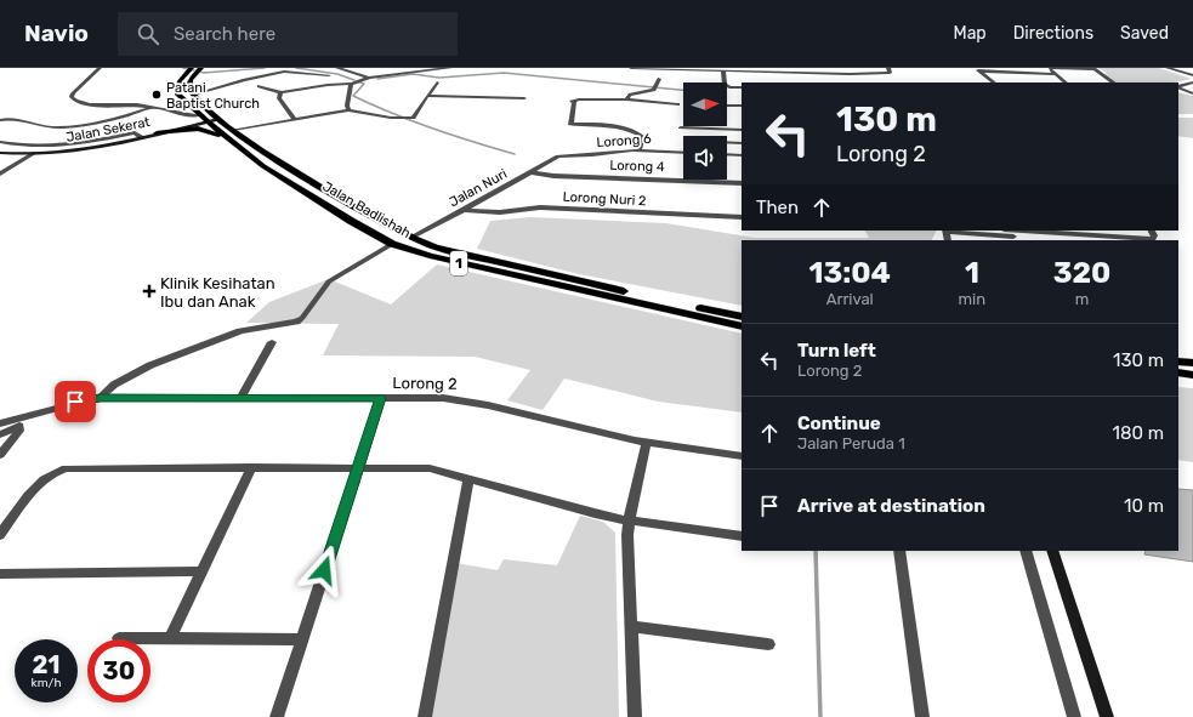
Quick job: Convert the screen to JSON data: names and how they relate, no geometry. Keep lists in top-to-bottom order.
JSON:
{
  "streets": {
    "main road": ["Jalan Badlishah", "1"],
    "street": [
      "Jalan Sekerat",
      "Lorong 6",
      "Lorong 4",
      "Jalan Nuri",
      "Lorong Nuri 2",
      "Lorong 2"
    ]
  },
  "crossings": [
    ["Jalan Sekerat", "Jalan Badlishah"],
    ["Lorong 6", "Jalan Nuri"],
    ["Lorong 4", "Jalan Nuri"],
    ["Jalan Nuri", "Lorong Nuri 2"],
    ["Jalan Nuri", "Jalan Badlishah"]
  ],
  "places": {
    "other": ["Patani Baptist Church"],
    "health": ["Klinik Kesihatan Ibu dan Anak"]
  },
  "north": "right",
  "page": {
    "header": "Navio",
    "search": "Search here",
    "nav": ["Map", "Directions", "Saved"],
    "turn": ["130 m", "Lorong 2"],
    "then": "Then",
    "eta": [
      "13:04",
      "Arrival",
      "1",
      "min",
      "320",
      "m"
    ],
    "list": [
      {
        "name": "Turn left",
        "note": "Lorong 2",
        "value": "130 m"
      },
      {
        "name": "Continue",
        "note": "Jalan Peruda 1",
        "value": "180 m"
      },
      {
        "name": "Arrive at destination",
        "value": "10 m"
      }
    ],
    "speed": "21 km/h",
    "limit": "30"
  }
}
